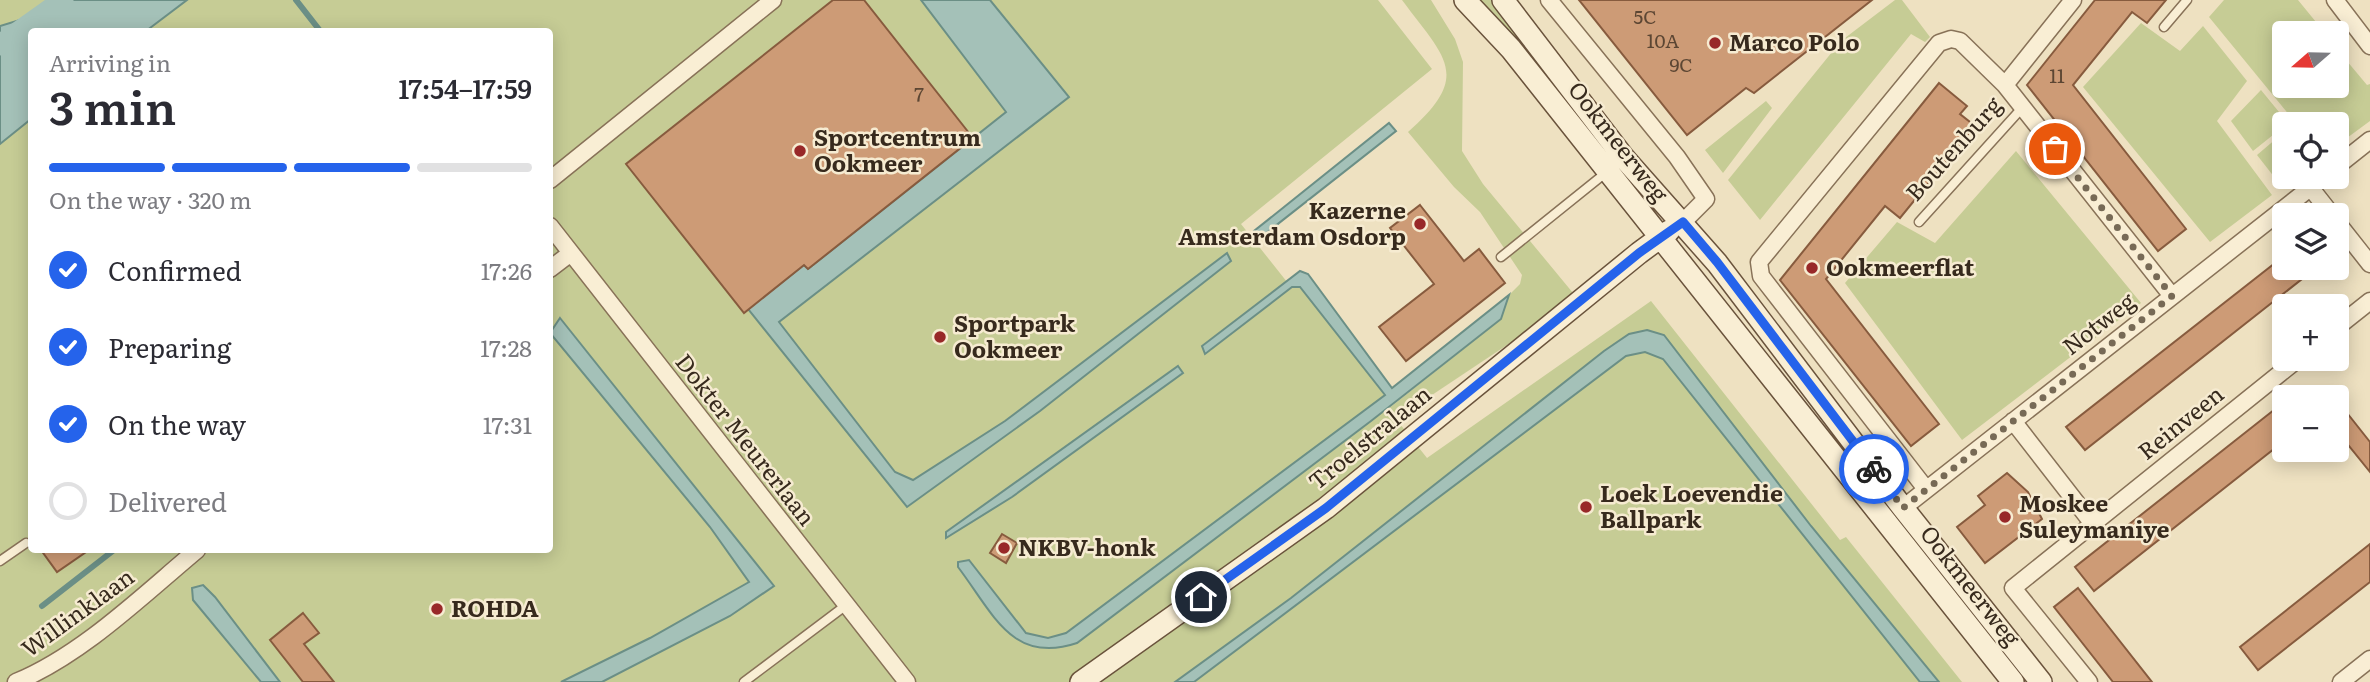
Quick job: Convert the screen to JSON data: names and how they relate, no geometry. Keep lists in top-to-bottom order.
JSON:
{
  "streets": {
    "main road": ["Ookmeerweg", "Troelstralaan"],
    "street": [
      "Boutenburg",
      "Notweg",
      "Reinveen",
      "Dokter Meurerlaan",
      "Willinklaan"
    ]
  },
  "crossings": [
    ["Ookmeerweg", "Boutenburg"],
    ["Ookmeerweg", "Notweg"],
    ["Ookmeerweg", "Reinveen"],
    ["Ookmeerweg", "Troelstralaan"],
    ["Boutenburg", "Notweg"]
  ],
  "places": [
    "Marco Polo",
    "Sportcentrum Ookmeer",
    "Kazerne Amsterdam Osdorp",
    "Ookmeerflat",
    "Sportpark Ookmeer",
    "Loek Loevendie Ballpark",
    "Moskee Suleymaniye",
    "NKBV-honk",
    "ROHDA"
  ],
  "house_numbers": [
    "5C",
    "10A",
    "9C",
    "11",
    "7"
  ],
  "north": "left",
  "page": {
    "map_buttons": ["+", "−"],
    "heading": ["3 min", "Arriving in", "17:54–17:59"],
    "bar": "On the way · 320 m",
    "list": [
      ["Confirmed", "17:26"],
      ["Preparing", "17:28"],
      ["On the way", "17:31"],
      "Delivered"
    ]
  }
}
